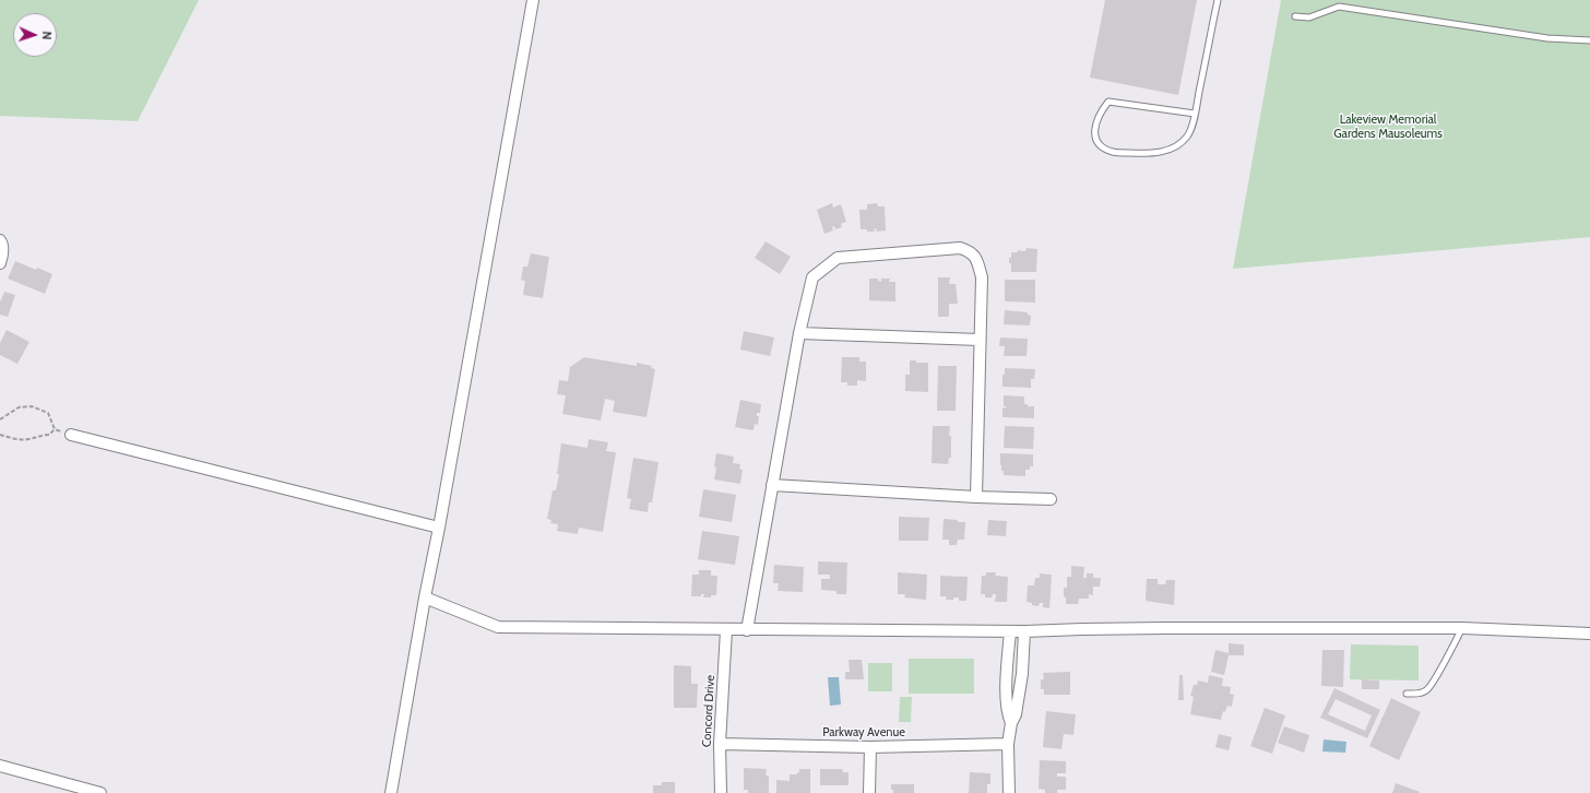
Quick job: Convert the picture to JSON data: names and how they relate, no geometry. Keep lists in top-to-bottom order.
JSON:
{
  "streets": {
    "street": ["Concord Drive", "Parkway Avenue"]
  },
  "crossings": [
    ["Concord Drive", "Parkway Avenue"]
  ],
  "parks": ["Lakeview Memorial Gardens Mausoleums"],
  "north": "right"
}
